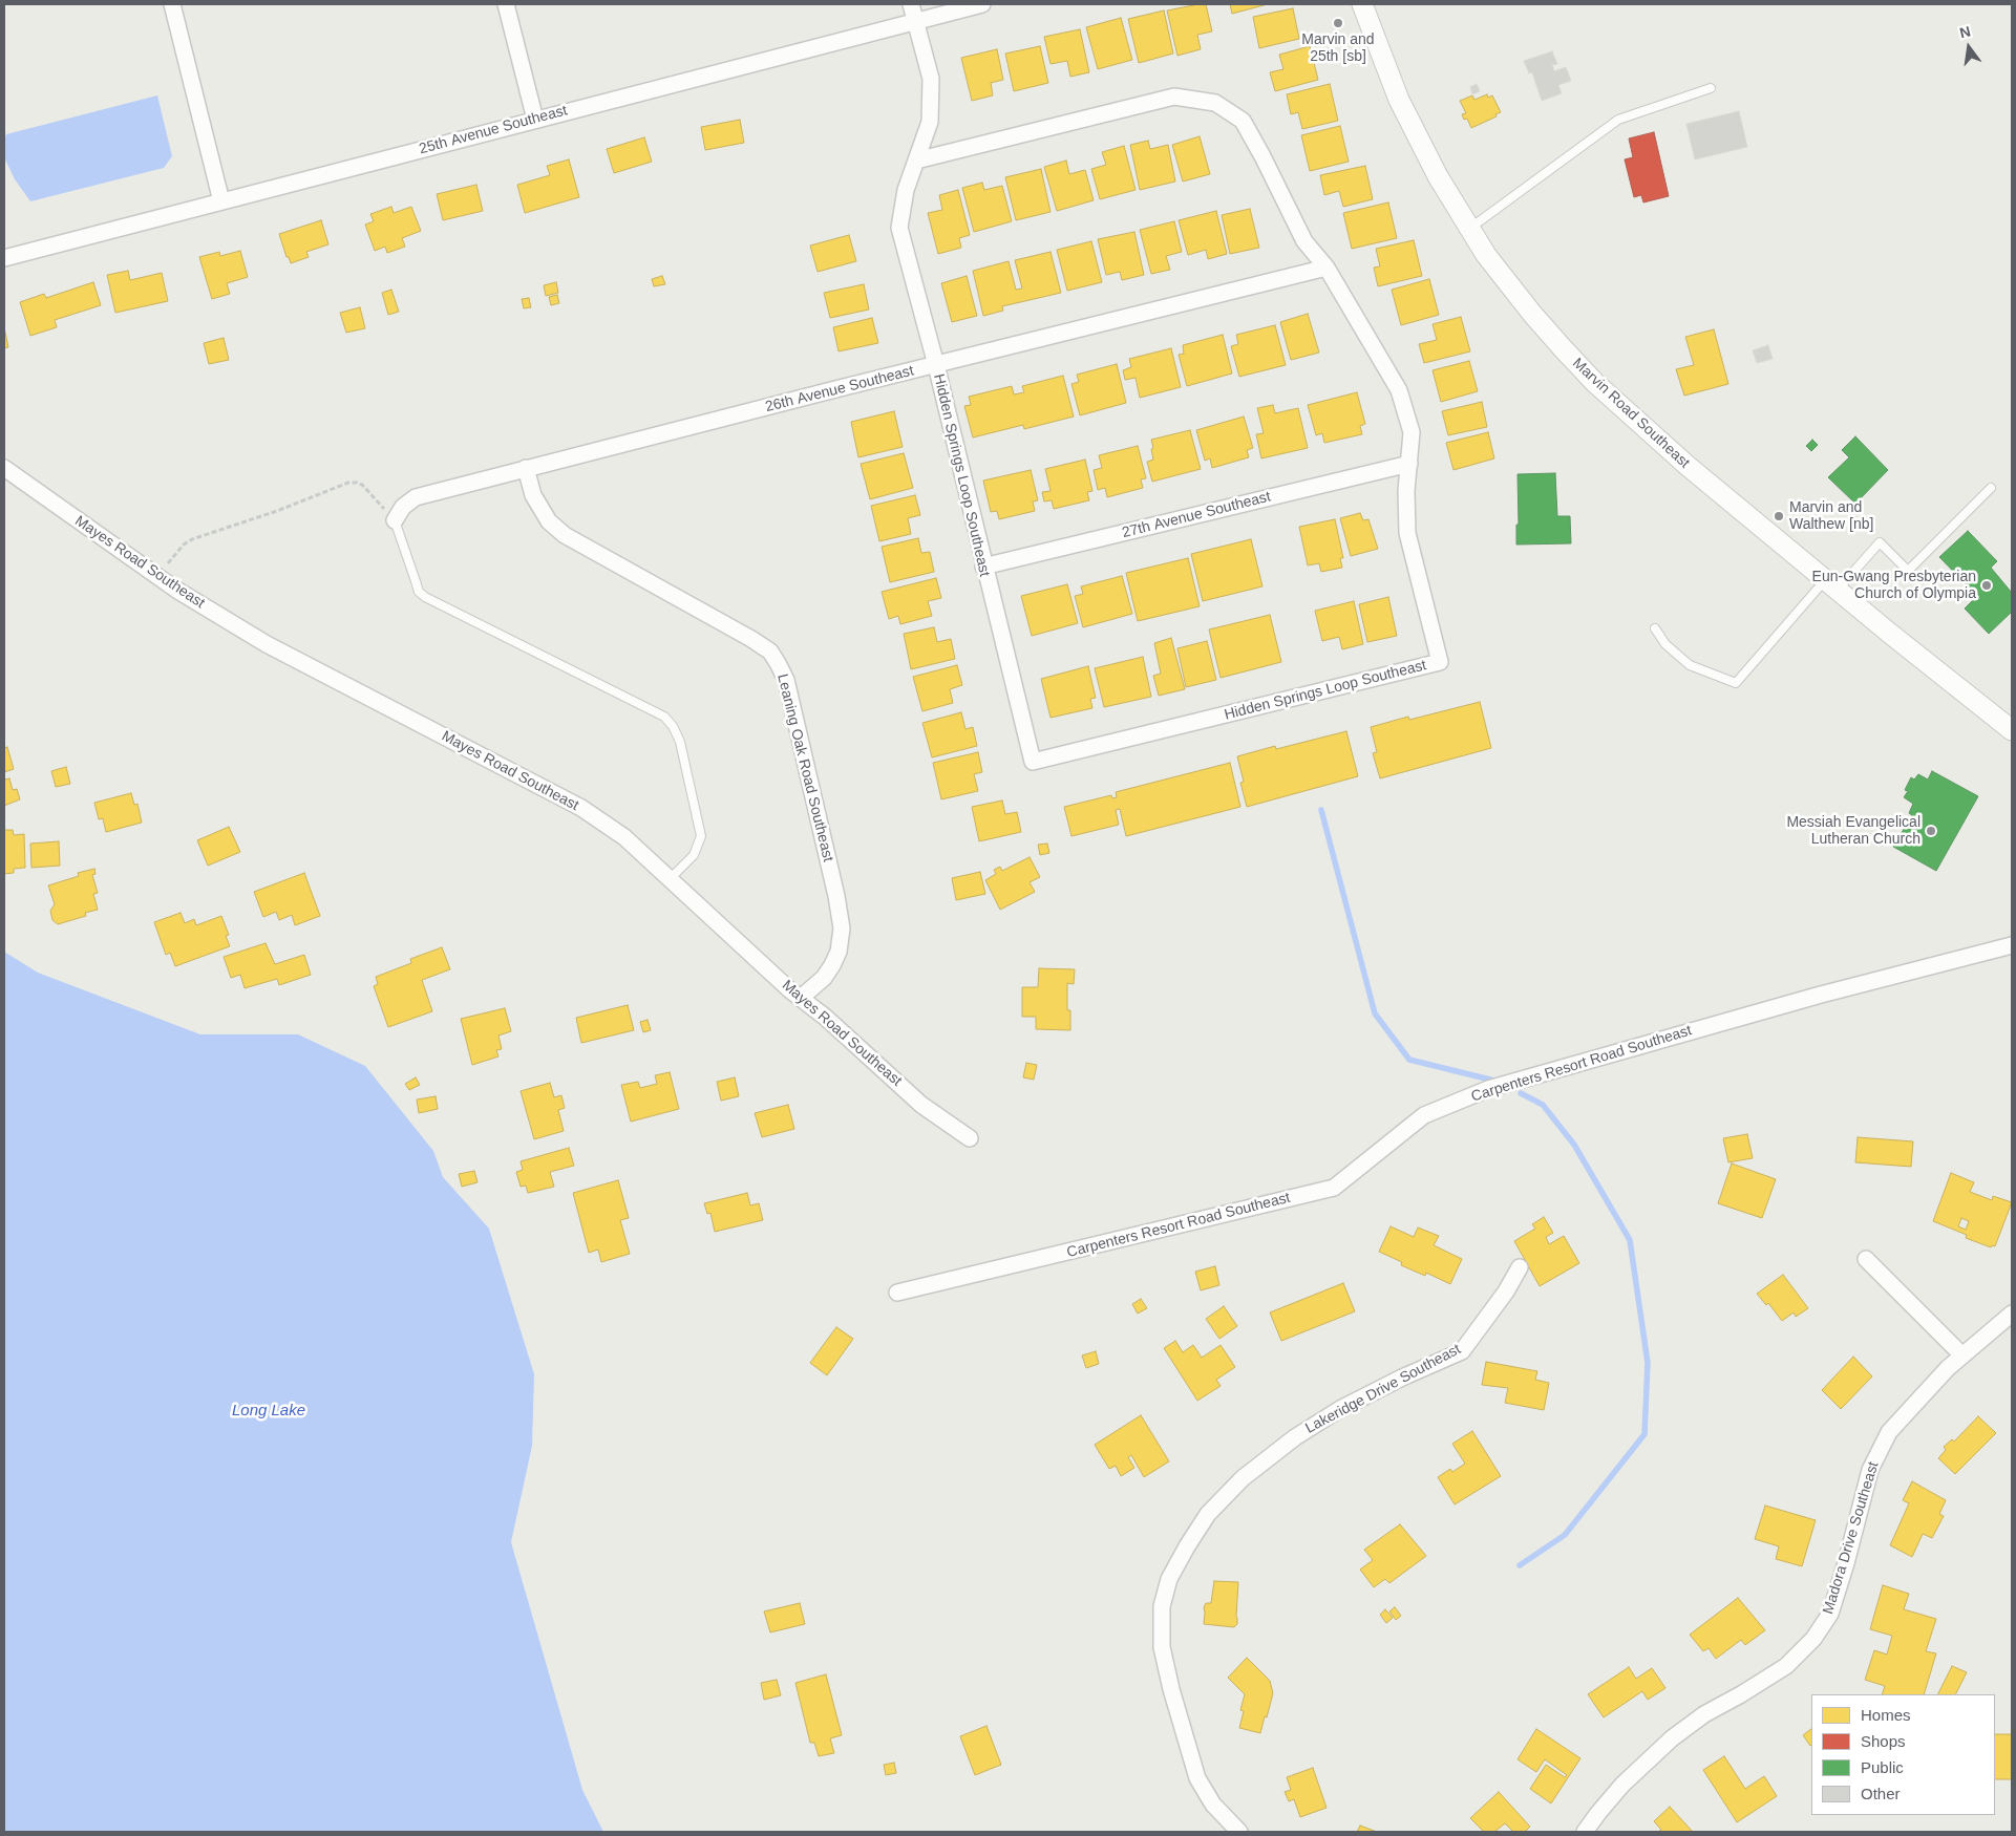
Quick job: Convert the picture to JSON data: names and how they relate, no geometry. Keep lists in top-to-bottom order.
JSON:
{
  "streets": {
    "street": [
      "25th Avenue Southeast",
      "26th Avenue Southeast",
      "Marvin Road Southeast",
      "Hidden Springs Loop Southeast",
      "27th Avenue Southeast",
      "Mayes Road Southeast",
      "Leaning Oak Road Southeast",
      "Carpenters Resort Road Southeast",
      "Lakeridge Drive Southeast",
      "Madora Drive Southeast"
    ]
  },
  "crossings": [
    ["25th Avenue Southeast", "Hidden Springs Loop Southeast"],
    ["26th Avenue Southeast", "Hidden Springs Loop Southeast"],
    ["26th Avenue Southeast", "Leaning Oak Road Southeast"],
    ["Hidden Springs Loop Southeast", "27th Avenue Southeast"],
    ["Mayes Road Southeast", "Leaning Oak Road Southeast"]
  ],
  "water": ["Long Lake"],
  "places": [
    "Marvin and 25th [sb]",
    "Marvin and Walthew [nb]",
    "Eun-Gwang Presbyterian Church of Olympia",
    "Messiah Evangelical Lutheran Church"
  ],
  "legend": [
    "Homes",
    "Shops",
    "Public",
    "Other"
  ],
  "north": "top"
}
